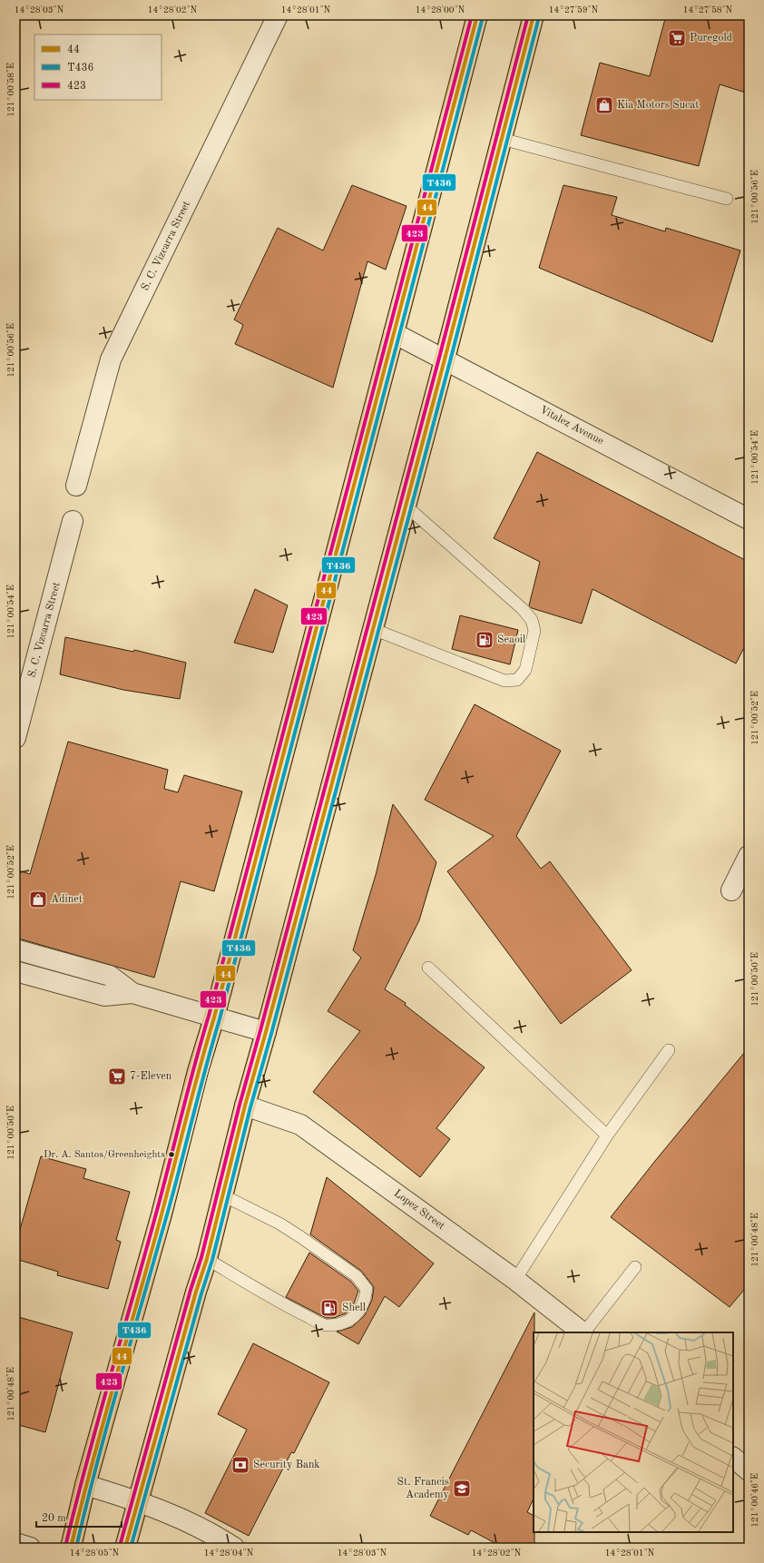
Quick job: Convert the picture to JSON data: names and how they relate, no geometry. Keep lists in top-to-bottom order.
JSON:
{
  "streets": {
    "street": ["S. C. Vizcarra Street", "Vitalez Avenue", "Lopez Street"]
  },
  "places": {
    "supermarket": ["Puregold", "7-Eleven"],
    "shop": ["Kia Motors Sucat", "Adinet"],
    "fuel station": ["Seaoil", "Shell"],
    "other": ["Dr. A. Santos/Greenheights"],
    "bank": ["Security Bank"],
    "school or university": ["St. Francis Academy"]
  },
  "lines": ["transit line 44", "transit line 423", "transit line T436"],
  "legend": ["44", "T436", "423"],
  "scale_bar": "20 m",
  "coordinates": [
    "14°28'03\"N",
    "14°28'02\"N",
    "14°28'01\"N",
    "14°28'00\"N",
    "14°27'59\"N",
    "14°27'58\"N",
    "121°00'58\"E",
    "121°00'56\"E",
    "121°00'54\"E",
    "121°00'52\"E",
    "121°00'50\"E",
    "121°00'48\"E",
    "121°00'46\"E",
    "14°28'05\"N",
    "14°28'04\"N"
  ]
}
